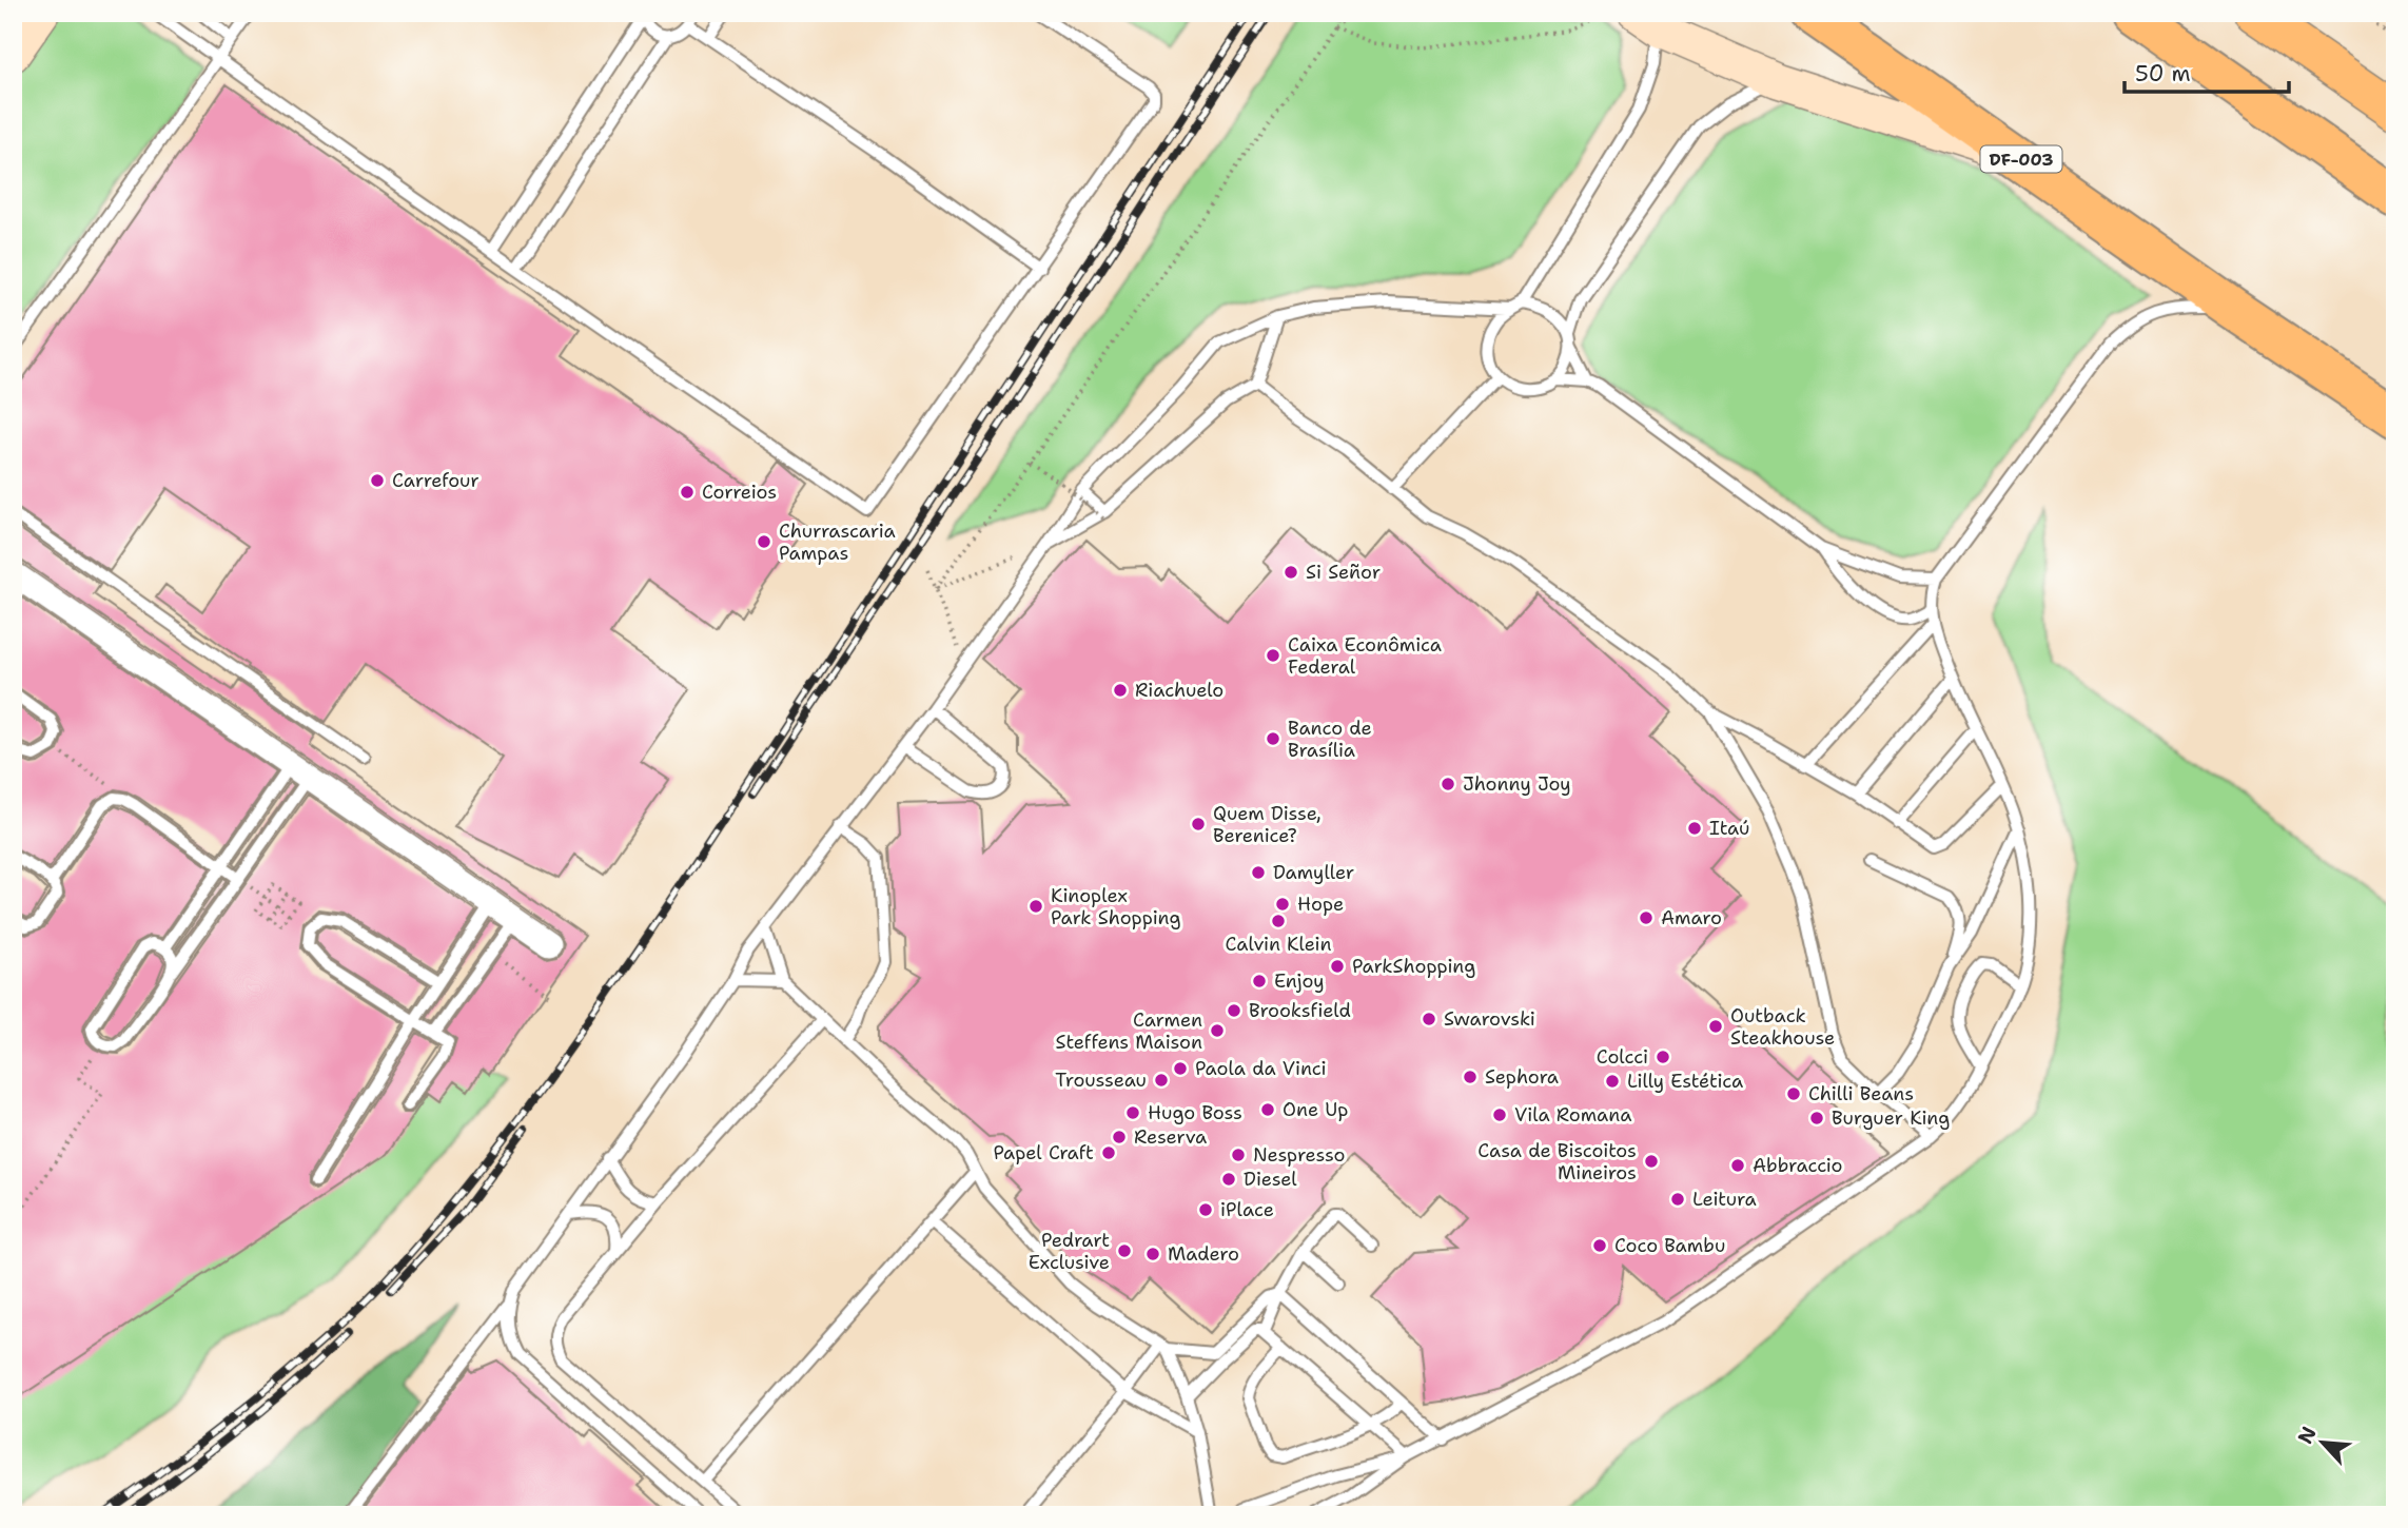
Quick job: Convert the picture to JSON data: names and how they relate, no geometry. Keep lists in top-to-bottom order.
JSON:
{
  "streets": {
    "highway": ["DF-003"]
  },
  "places": [
    "Carrefour",
    "Correios",
    "Churrascaria Pampas",
    "Si Señor",
    "Caixa Econômica Federal",
    "Riachuelo",
    "Banco de Brasília",
    "Jhonny Joy",
    "Quem Disse, Berenice?",
    "Itaú",
    "Damyller",
    "Hope",
    "Kinoplex Park Shopping",
    "Amaro",
    "Calvin Klein",
    "ParkShopping",
    "Enjoy",
    "Brooksfield",
    "Swarovski",
    "Outback Steakhouse",
    "Carmen Steffens Maison",
    "Colcci",
    "Paola da Vinci",
    "Sephora",
    "Trousseau",
    "Lilly Estética",
    "Chilli Beans",
    "One Up",
    "Hugo Boss",
    "Vila Romana",
    "Burguer King",
    "Reserva",
    "Papel Craft",
    "Nespresso",
    "Casa de Biscoitos Mineiros",
    "Abbraccio",
    "Diesel",
    "Leitura",
    "iPlace",
    "Coco Bambu",
    "Pedrart Exclusive",
    "Madero"
  ],
  "scale_bar": "50 m",
  "north": "top left"
}
